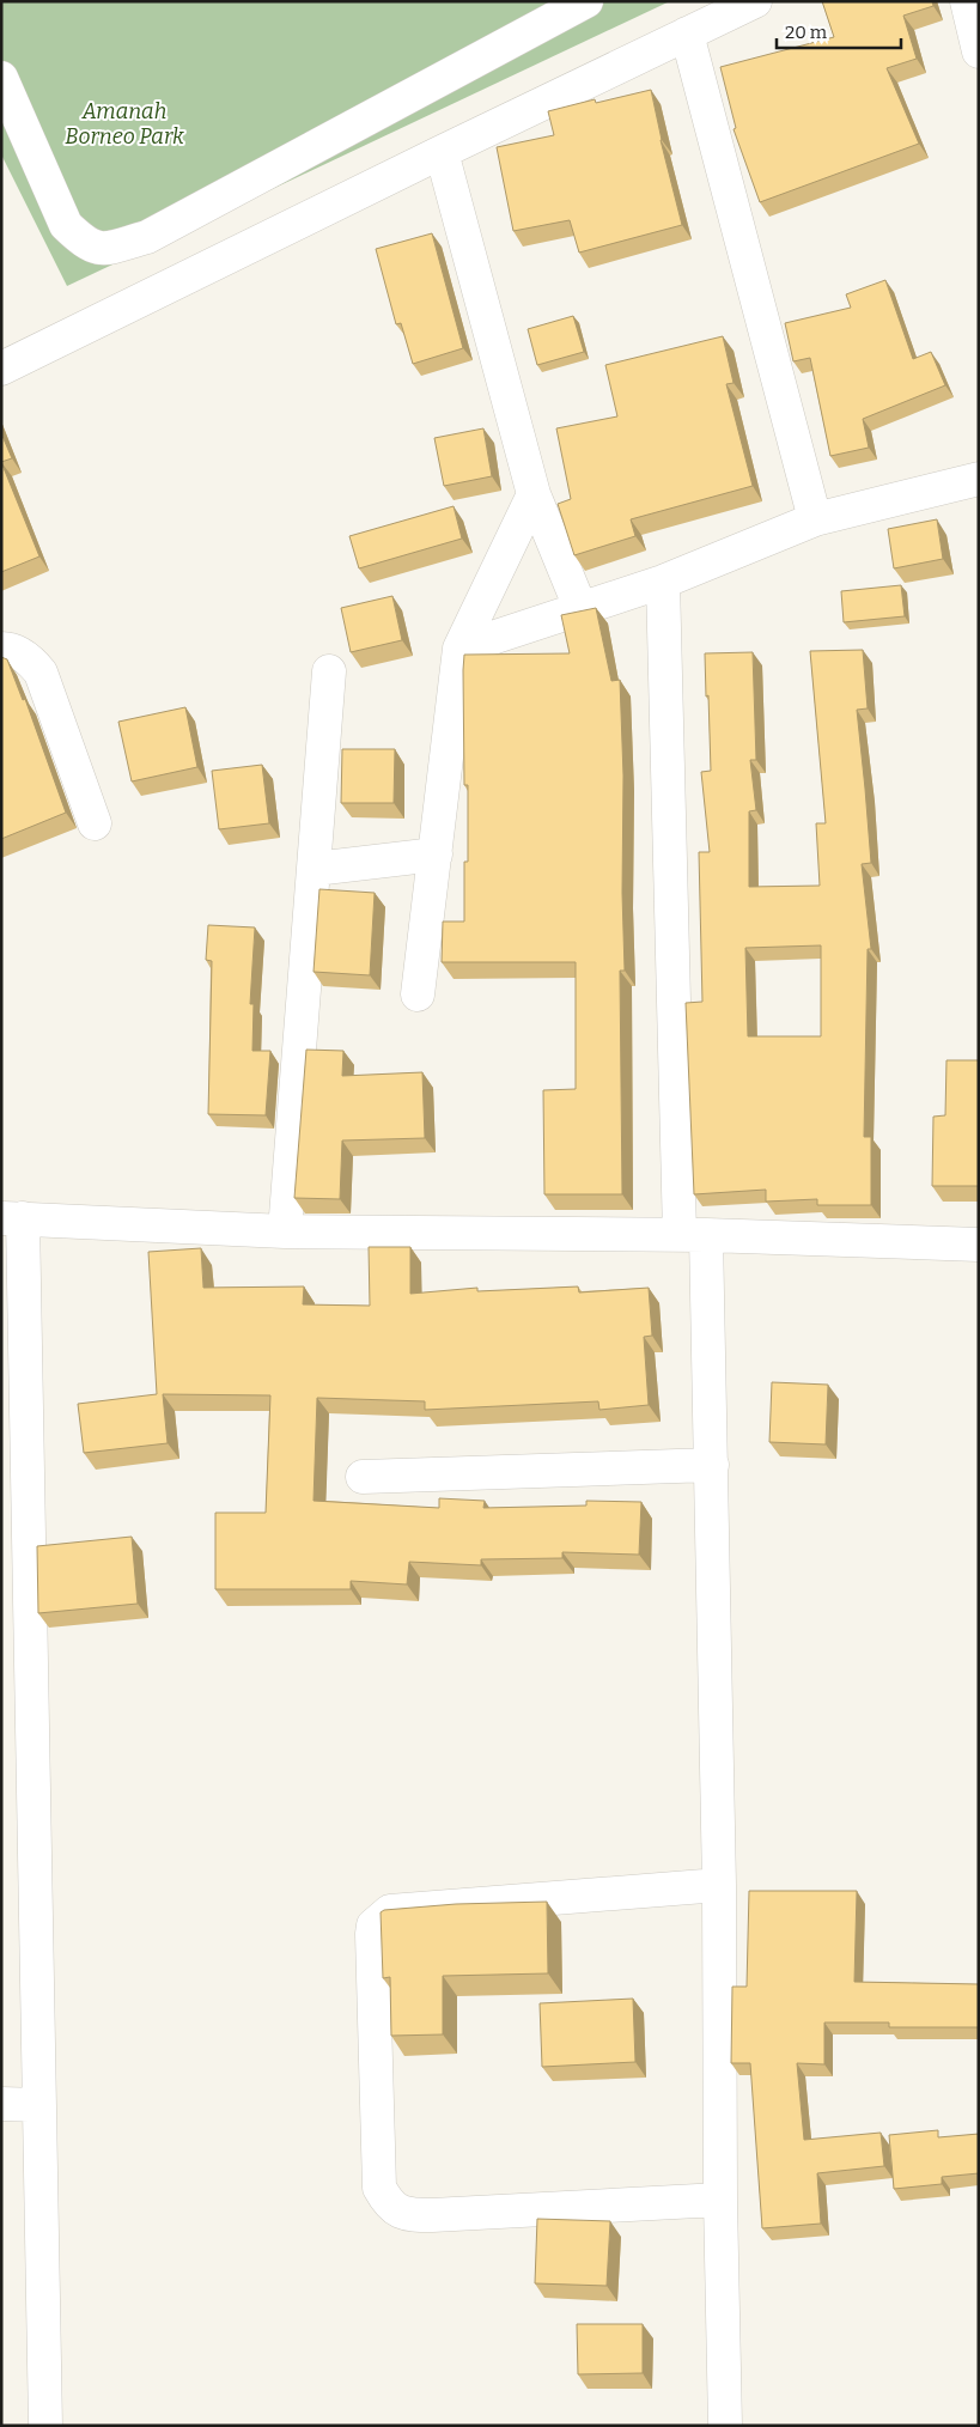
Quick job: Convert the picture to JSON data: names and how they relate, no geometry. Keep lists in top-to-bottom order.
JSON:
{
  "parks": ["Amanah Borneo Park"],
  "scale_bar": "20 m"
}
